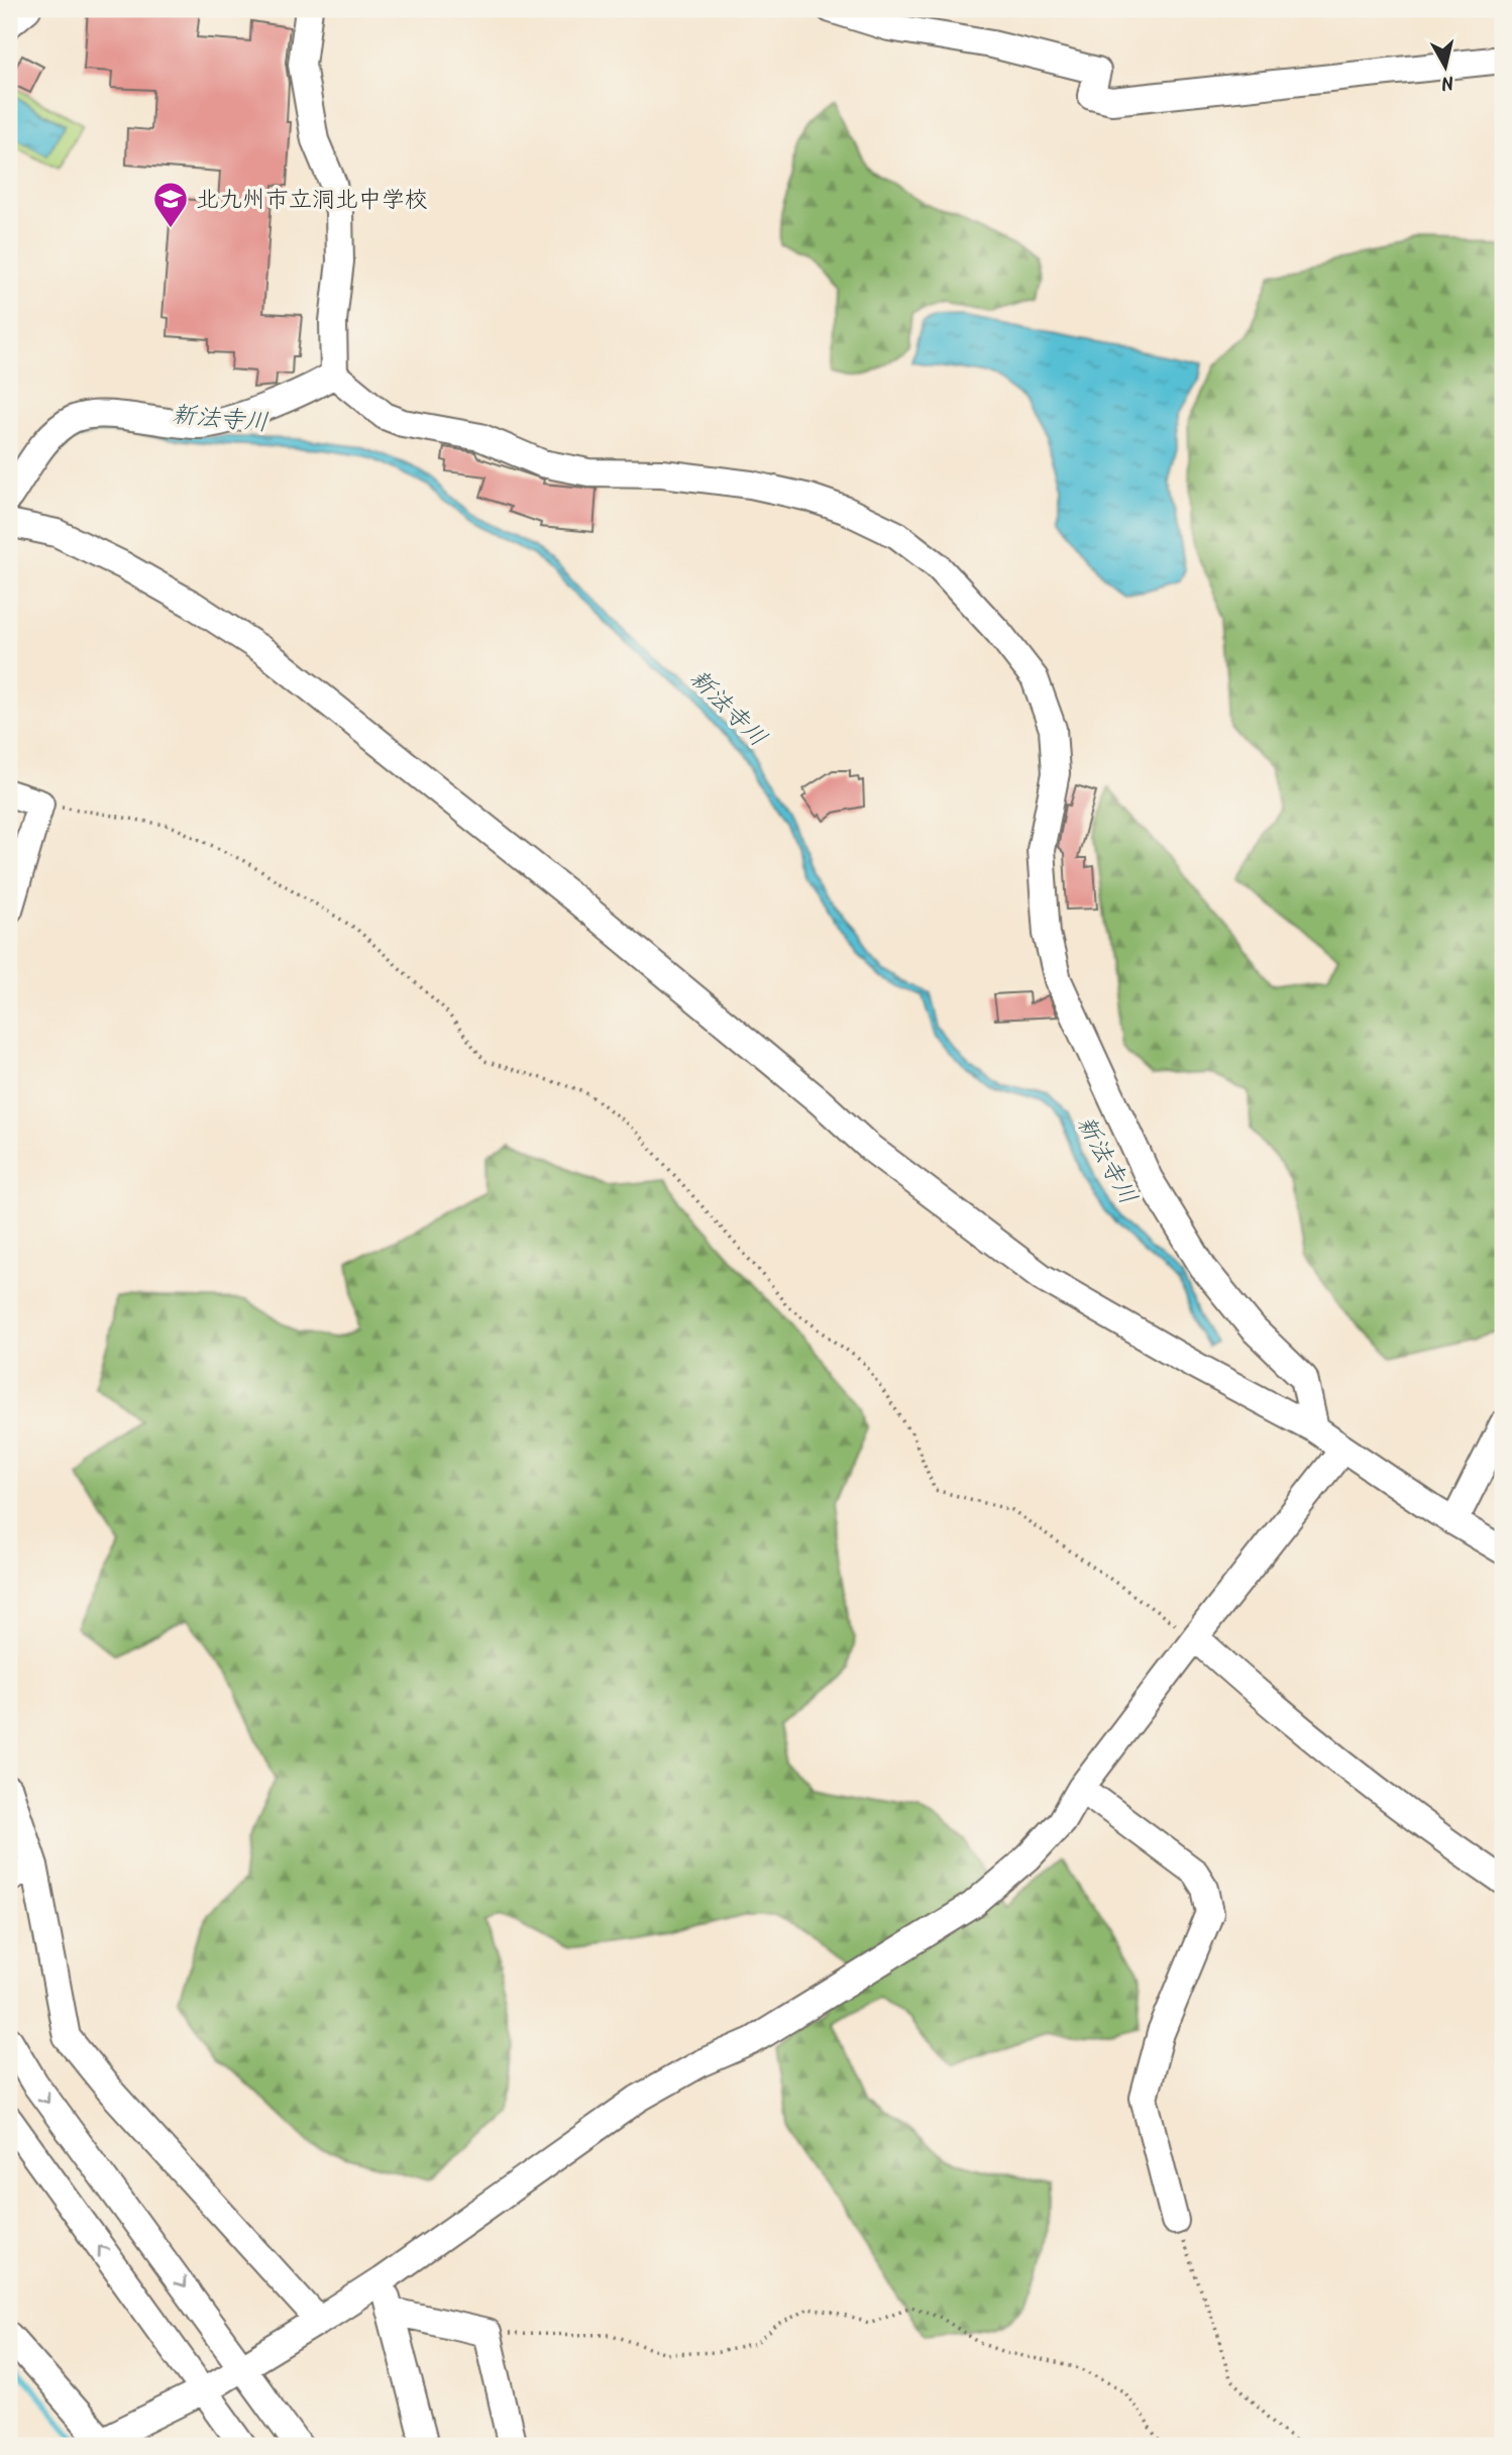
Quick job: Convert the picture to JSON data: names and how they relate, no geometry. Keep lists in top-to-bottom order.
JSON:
{
  "water": ["新法寺川"],
  "places": {
    "school or university": ["北九州市立洞北中学校"]
  },
  "north": "bottom"
}
